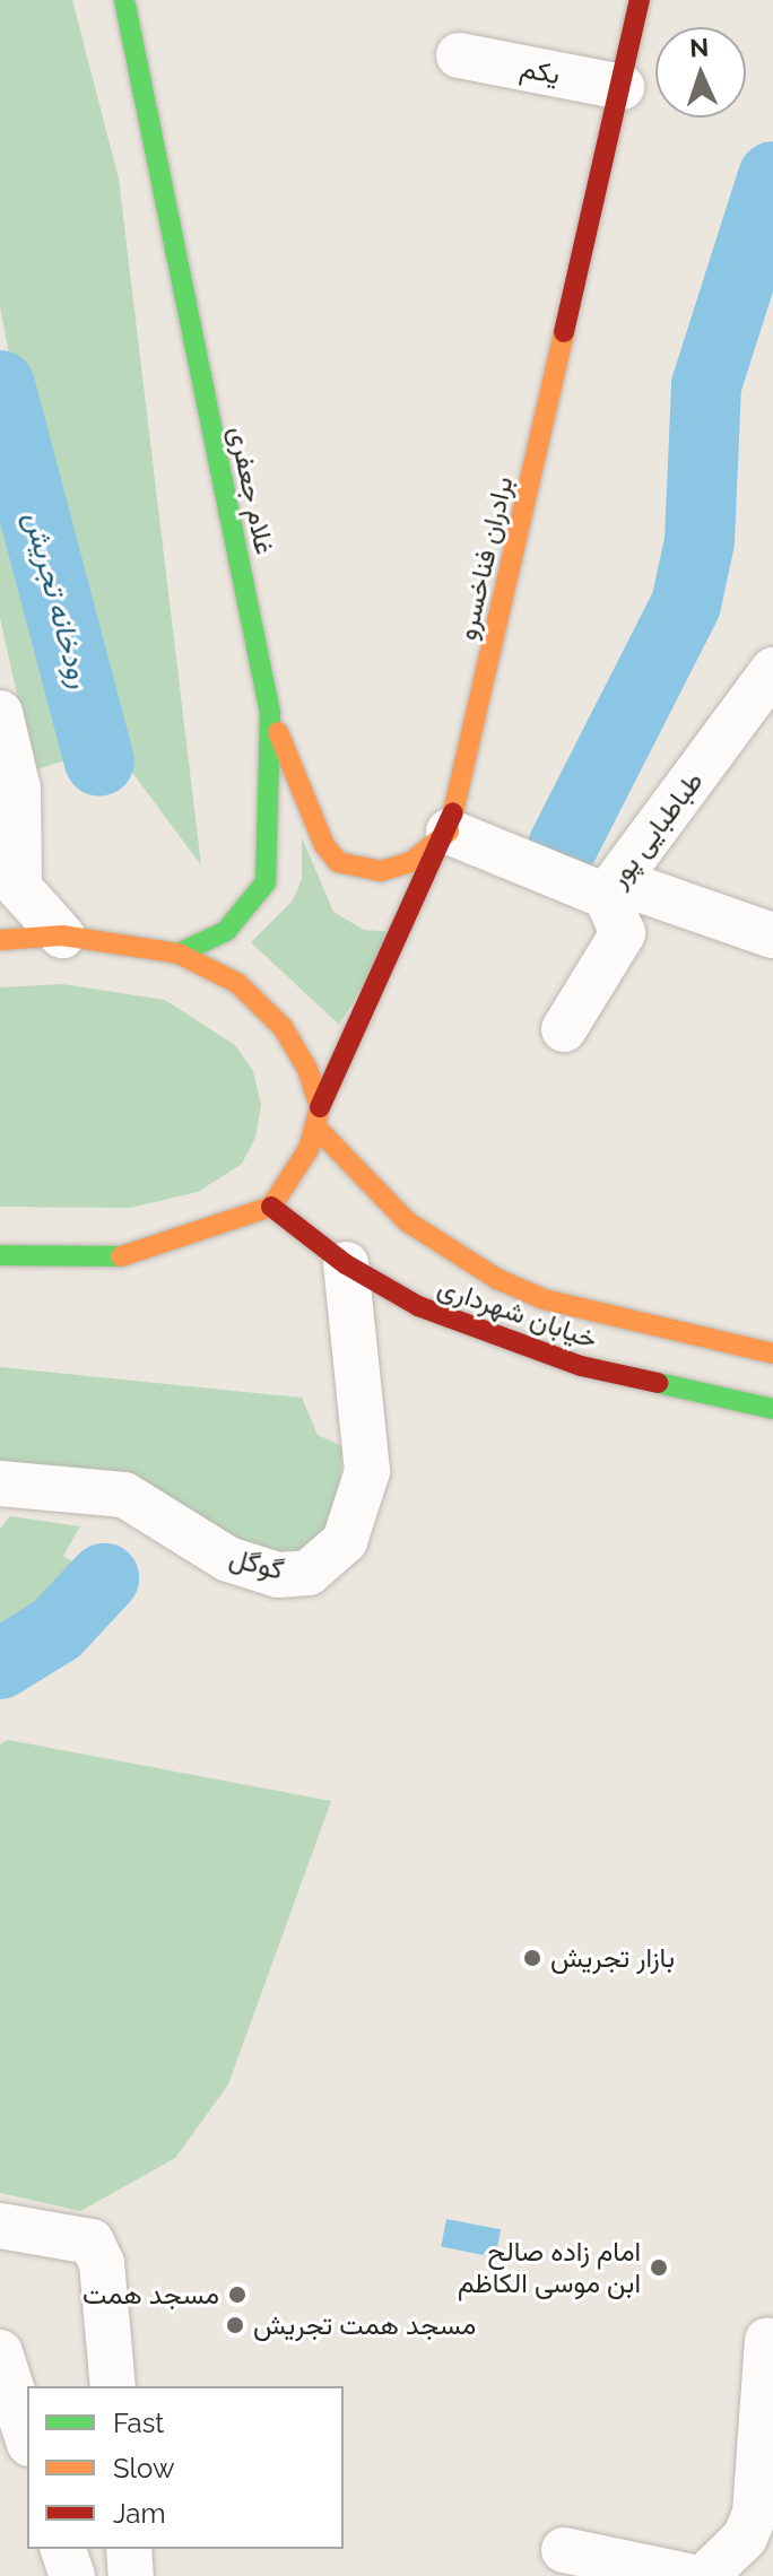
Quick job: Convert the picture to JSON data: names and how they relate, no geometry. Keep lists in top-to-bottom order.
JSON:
{
  "streets": {
    "main road": ["غلام جعفری", "برادران فناخسرو", "خیابان شهرداری"],
    "street": ["یکم", "طباطبایی پور", "گوگل"]
  },
  "crossings": [
    ["یکم", "برادران فناخسرو"],
    ["برادران فناخسرو", "طباطبایی پور"],
    ["برادران فناخسرو", "خیابان شهرداری"],
    ["خیابان شهرداری", "گوگل"]
  ],
  "water": ["رودخانه تجریش"],
  "places": [
    "بازار تجریش",
    "امام زاده صالح ابن موسى الكاظم",
    "مسجد همت",
    "مسجد همت تجریش"
  ],
  "legend": ["Fast", "Slow", "Jam"],
  "north": "top"
}
